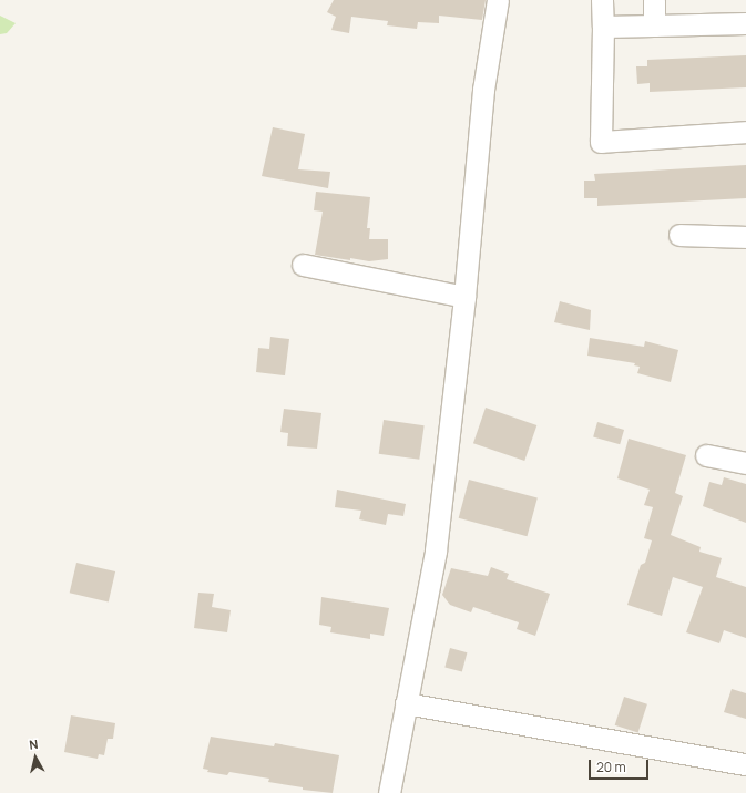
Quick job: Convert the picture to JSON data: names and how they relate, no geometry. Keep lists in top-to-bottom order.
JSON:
{
  "scale_bar": "20 m",
  "north": "top"
}
